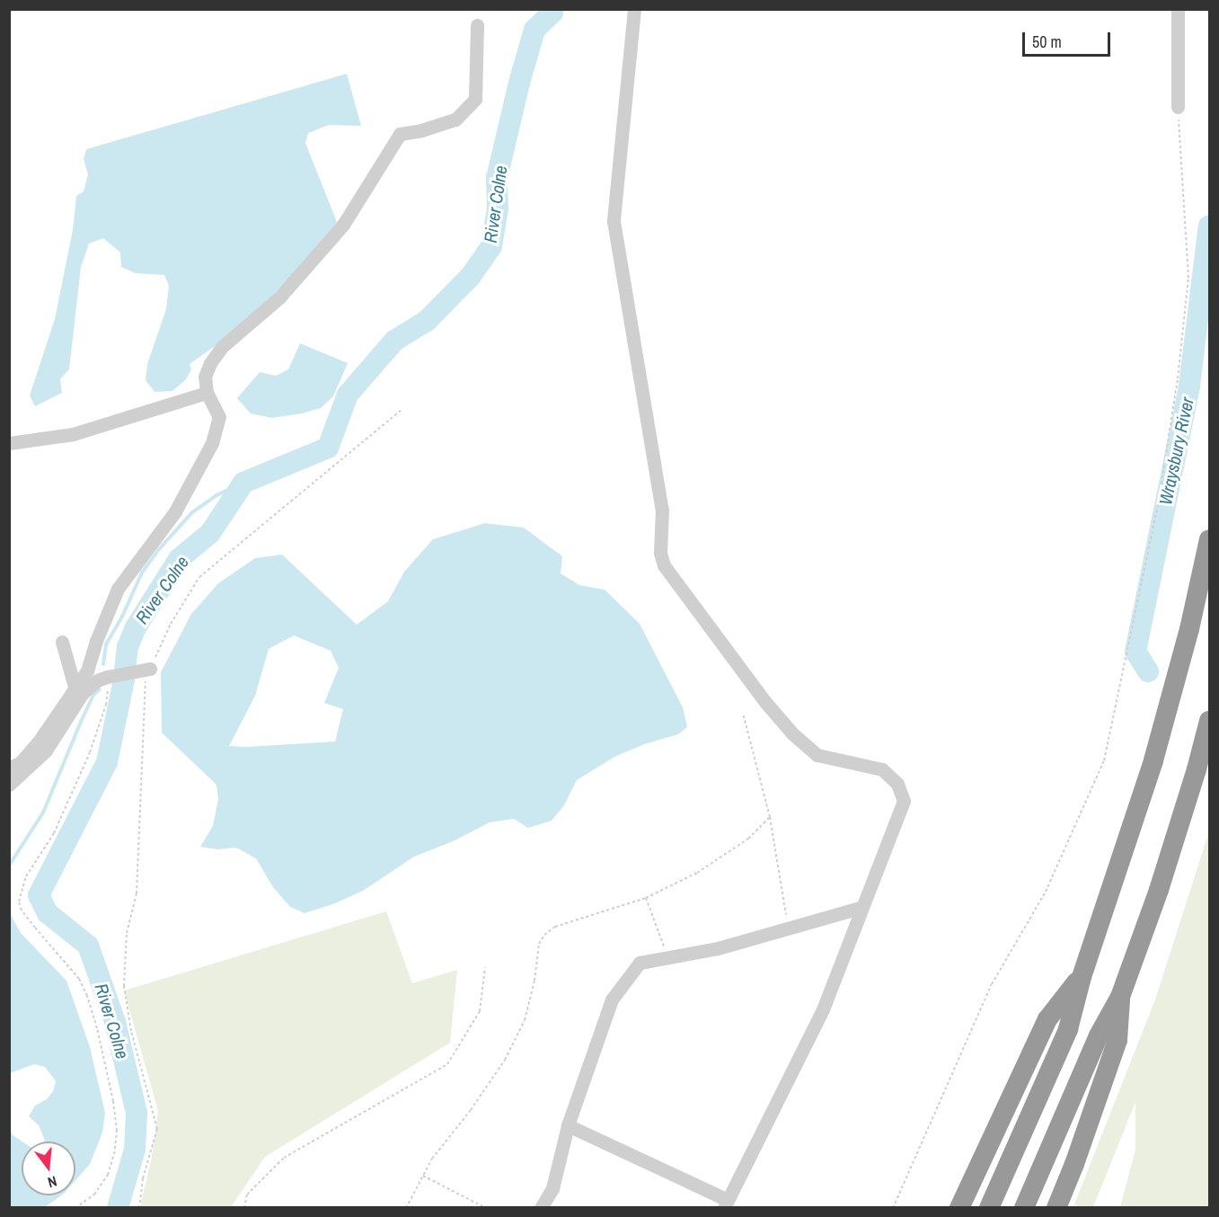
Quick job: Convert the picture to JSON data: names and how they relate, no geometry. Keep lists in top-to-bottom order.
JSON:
{
  "water": ["River Colne", "Wraysbury River"],
  "scale_bar": "50 m",
  "north": "bottom"
}
